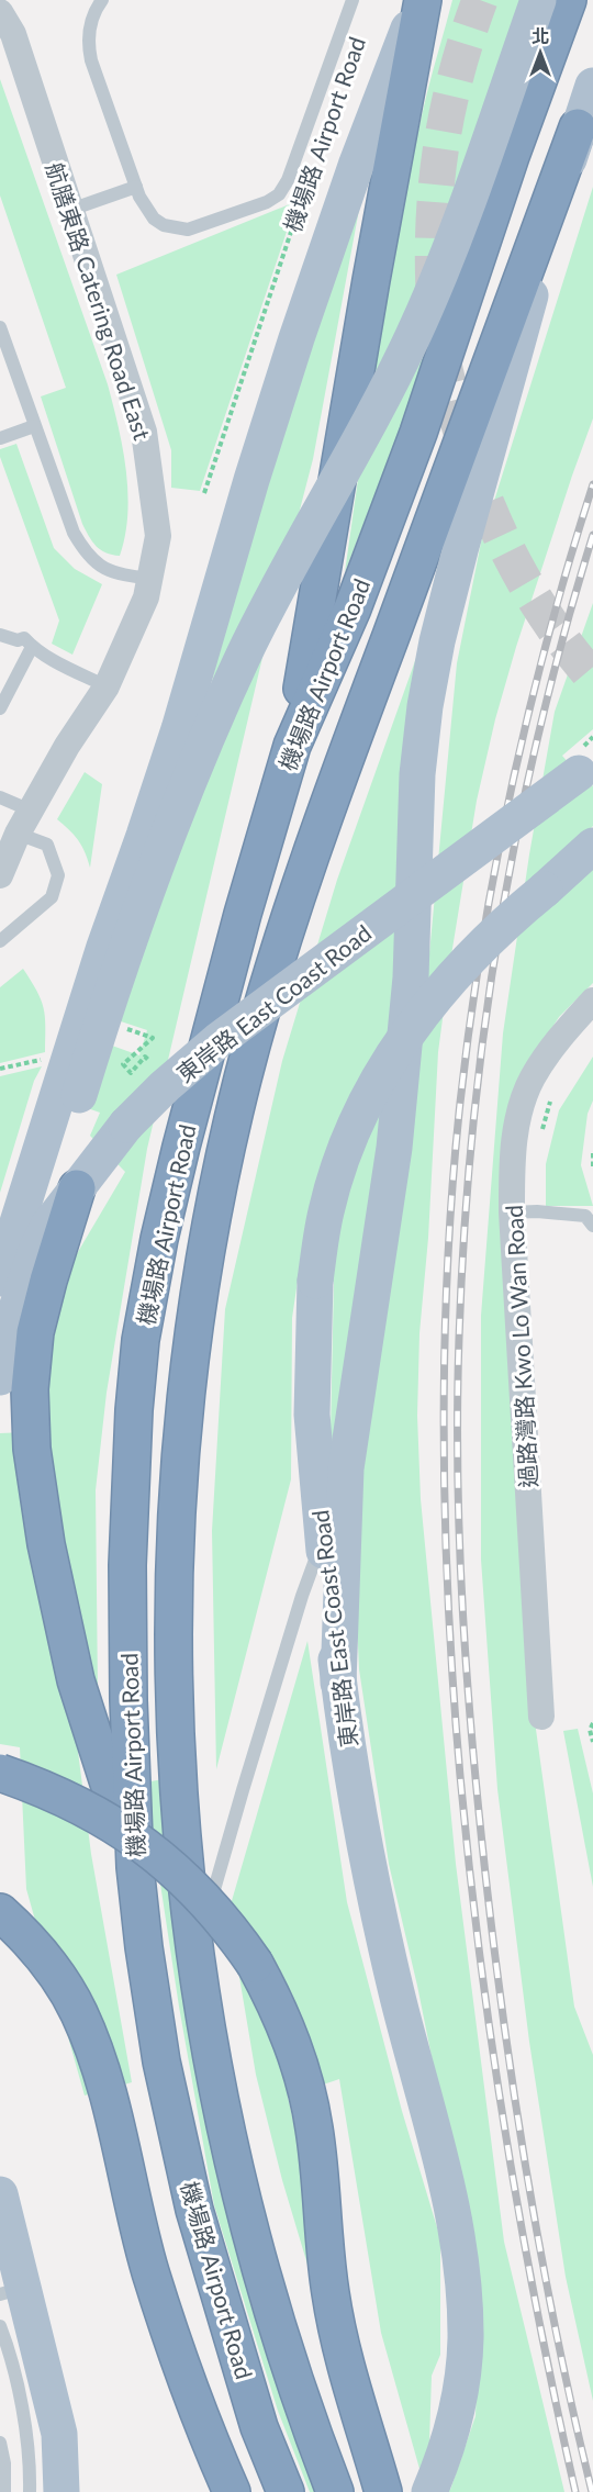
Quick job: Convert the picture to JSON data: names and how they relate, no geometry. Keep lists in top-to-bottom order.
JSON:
{
  "streets": {
    "highway": ["機場路 Airport Road"],
    "main road": ["東岸路 East Coast Road"],
    "street": ["航膳東路 Catering Road East", "過路灣路 Kwo Lo Wan Road"]
  },
  "north": "top"
}
